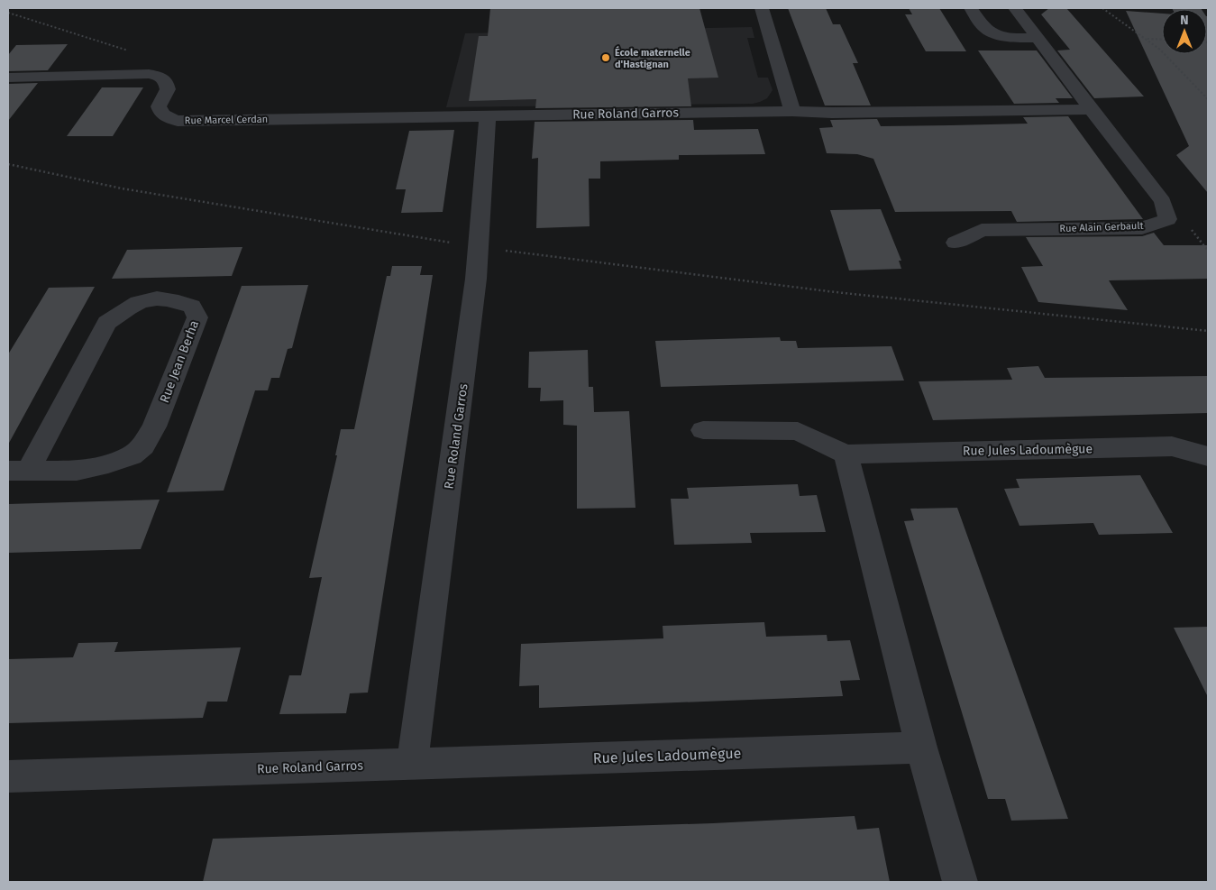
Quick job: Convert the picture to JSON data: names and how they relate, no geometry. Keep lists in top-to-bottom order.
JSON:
{
  "streets": {
    "street": [
      "Rue Roland Garros",
      "Rue Marcel Cerdan",
      "Rue Alain Gerbault",
      "Rue Jean Berha",
      "Rue Jules Ladoumègue"
    ]
  },
  "crossings": [
    ["Rue Roland Garros", "Rue Marcel Cerdan"],
    ["Rue Roland Garros", "Rue Jules Ladoumègue"]
  ],
  "places": ["École maternelle d'Hastignan"],
  "north": "top"
}
